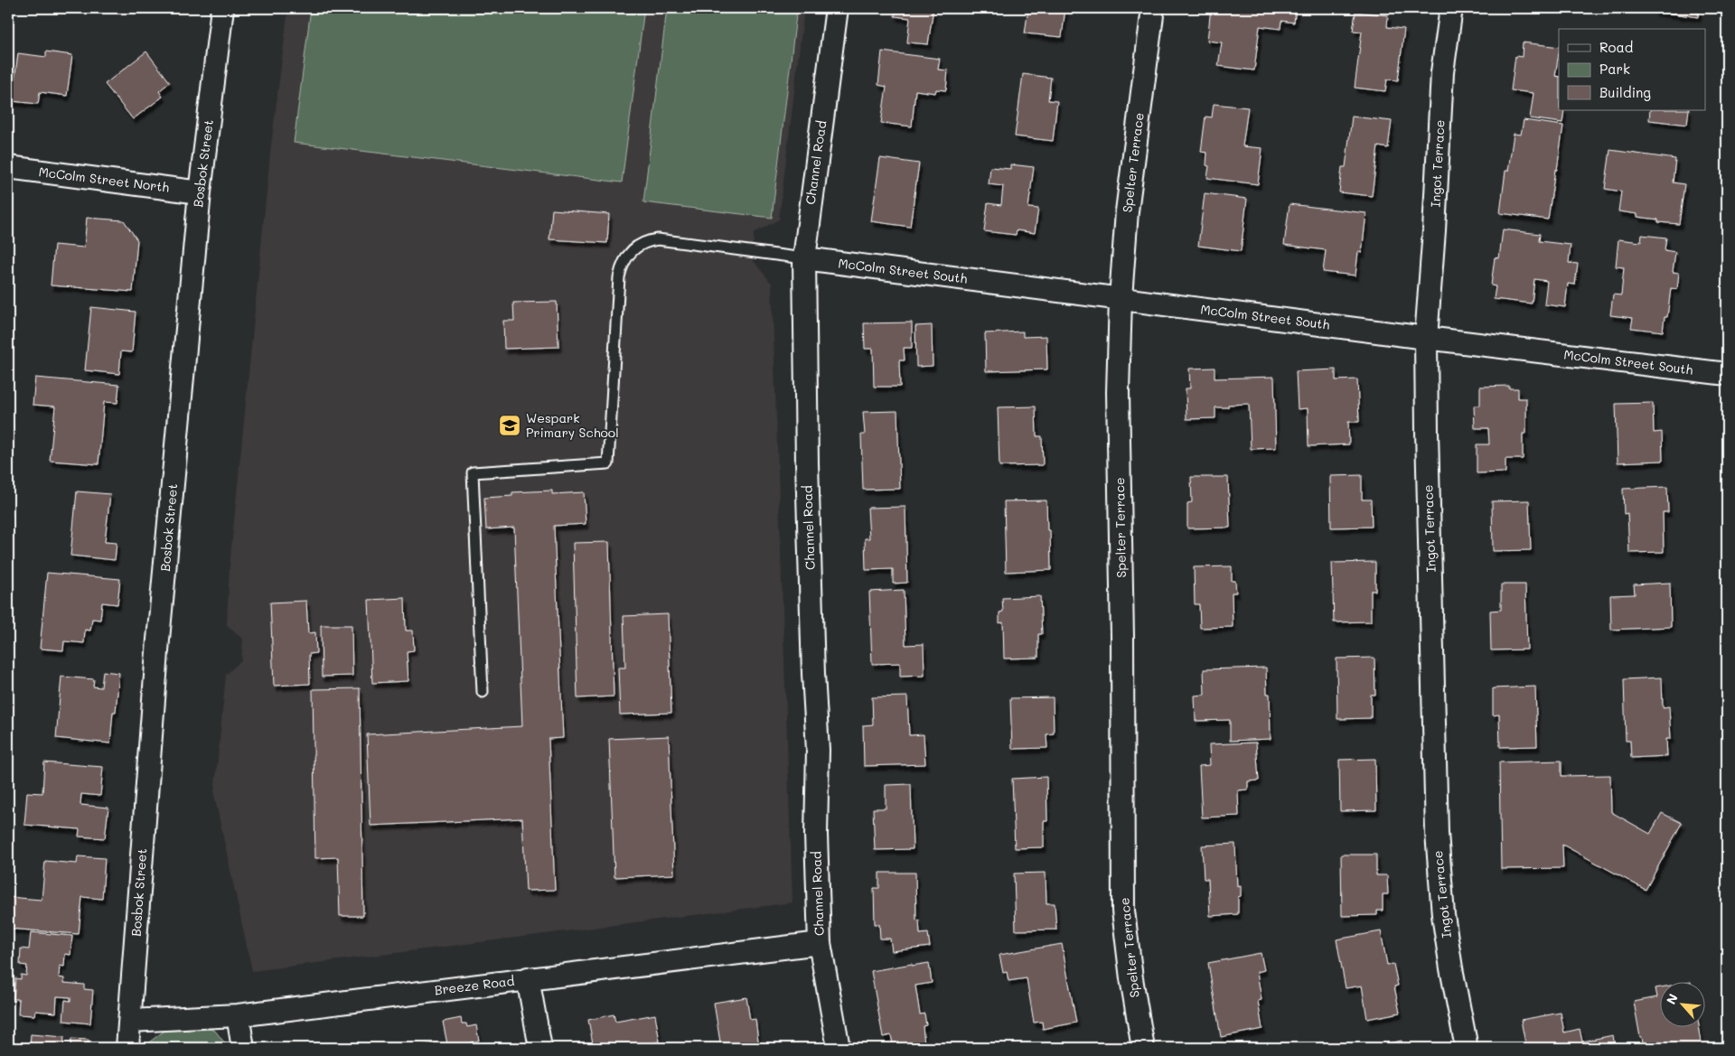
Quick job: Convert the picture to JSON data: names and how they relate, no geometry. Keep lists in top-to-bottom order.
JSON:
{
  "streets": {
    "street": [
      "Channel Road",
      "Spelter Terrace",
      "Bosbok Street",
      "Ingot Terrace",
      "McColm Street North",
      "McColm Street South",
      "Breeze Road"
    ]
  },
  "crossings": [
    ["Channel Road", "McColm Street South"],
    ["Channel Road", "Breeze Road"],
    ["Spelter Terrace", "McColm Street South"],
    ["Bosbok Street", "McColm Street North"],
    ["Bosbok Street", "Breeze Road"],
    ["Ingot Terrace", "McColm Street South"]
  ],
  "places": {
    "school or university": ["Wespark Primary School"]
  },
  "legend": ["Road", "Park", "Building"],
  "north": "top left"
}
